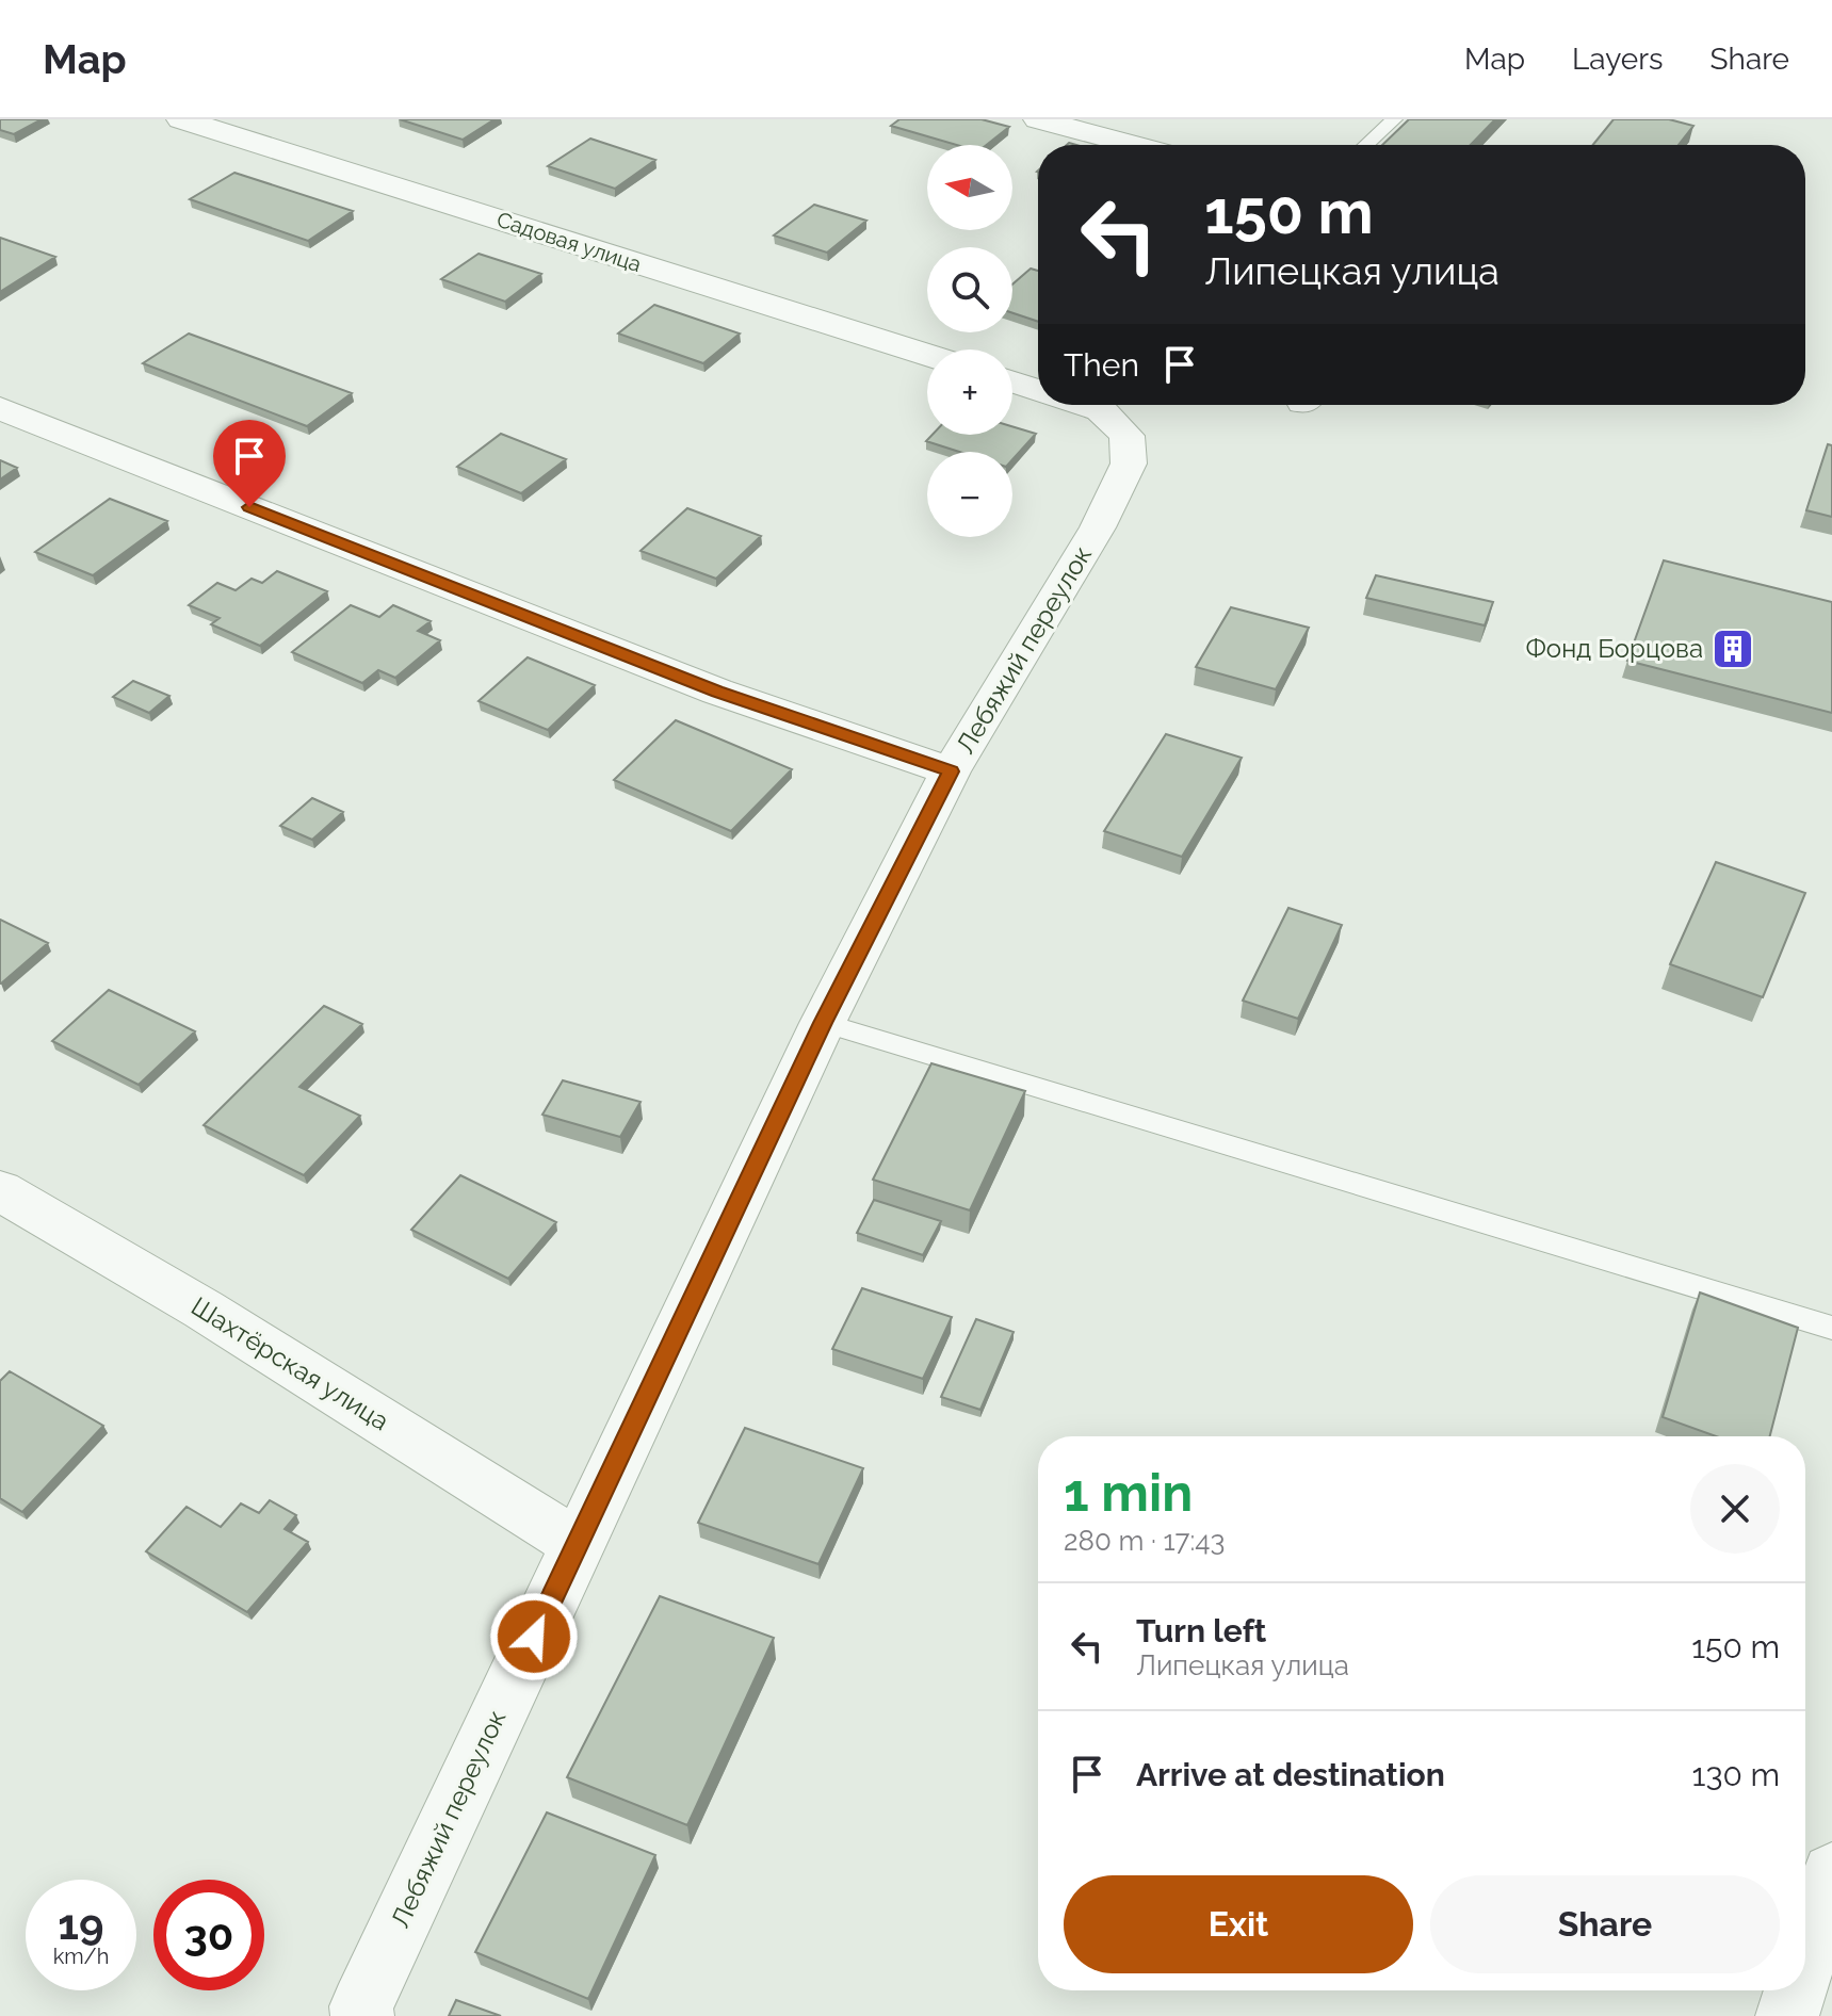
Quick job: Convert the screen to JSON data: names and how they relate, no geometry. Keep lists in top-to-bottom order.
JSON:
{
  "streets": {
    "street": ["Садовая улица", "Лебяжий переулок", "Шахтёрская улица"]
  },
  "crossings": [
    ["Лебяжий переулок", "Шахтёрская улица"]
  ],
  "places": {
    "building": ["Фонд Борцова"]
  },
  "north": "left",
  "page": {
    "header": "Map",
    "nav": ["Map", "Layers", "Share"],
    "map_buttons": ["+", "−"],
    "turn": ["150 m", "Липецкая улица"],
    "then": "Then",
    "heading": ["1 min", "280 m · 17:43"],
    "list": [
      {
        "name": "Turn left",
        "note": "Липецкая улица",
        "value": "150 m"
      },
      {
        "name": "Arrive at destination",
        "value": "130 m"
      }
    ],
    "buttons": ["Exit", "Share"],
    "speed": "19 km/h",
    "limit": "30"
  }
}
